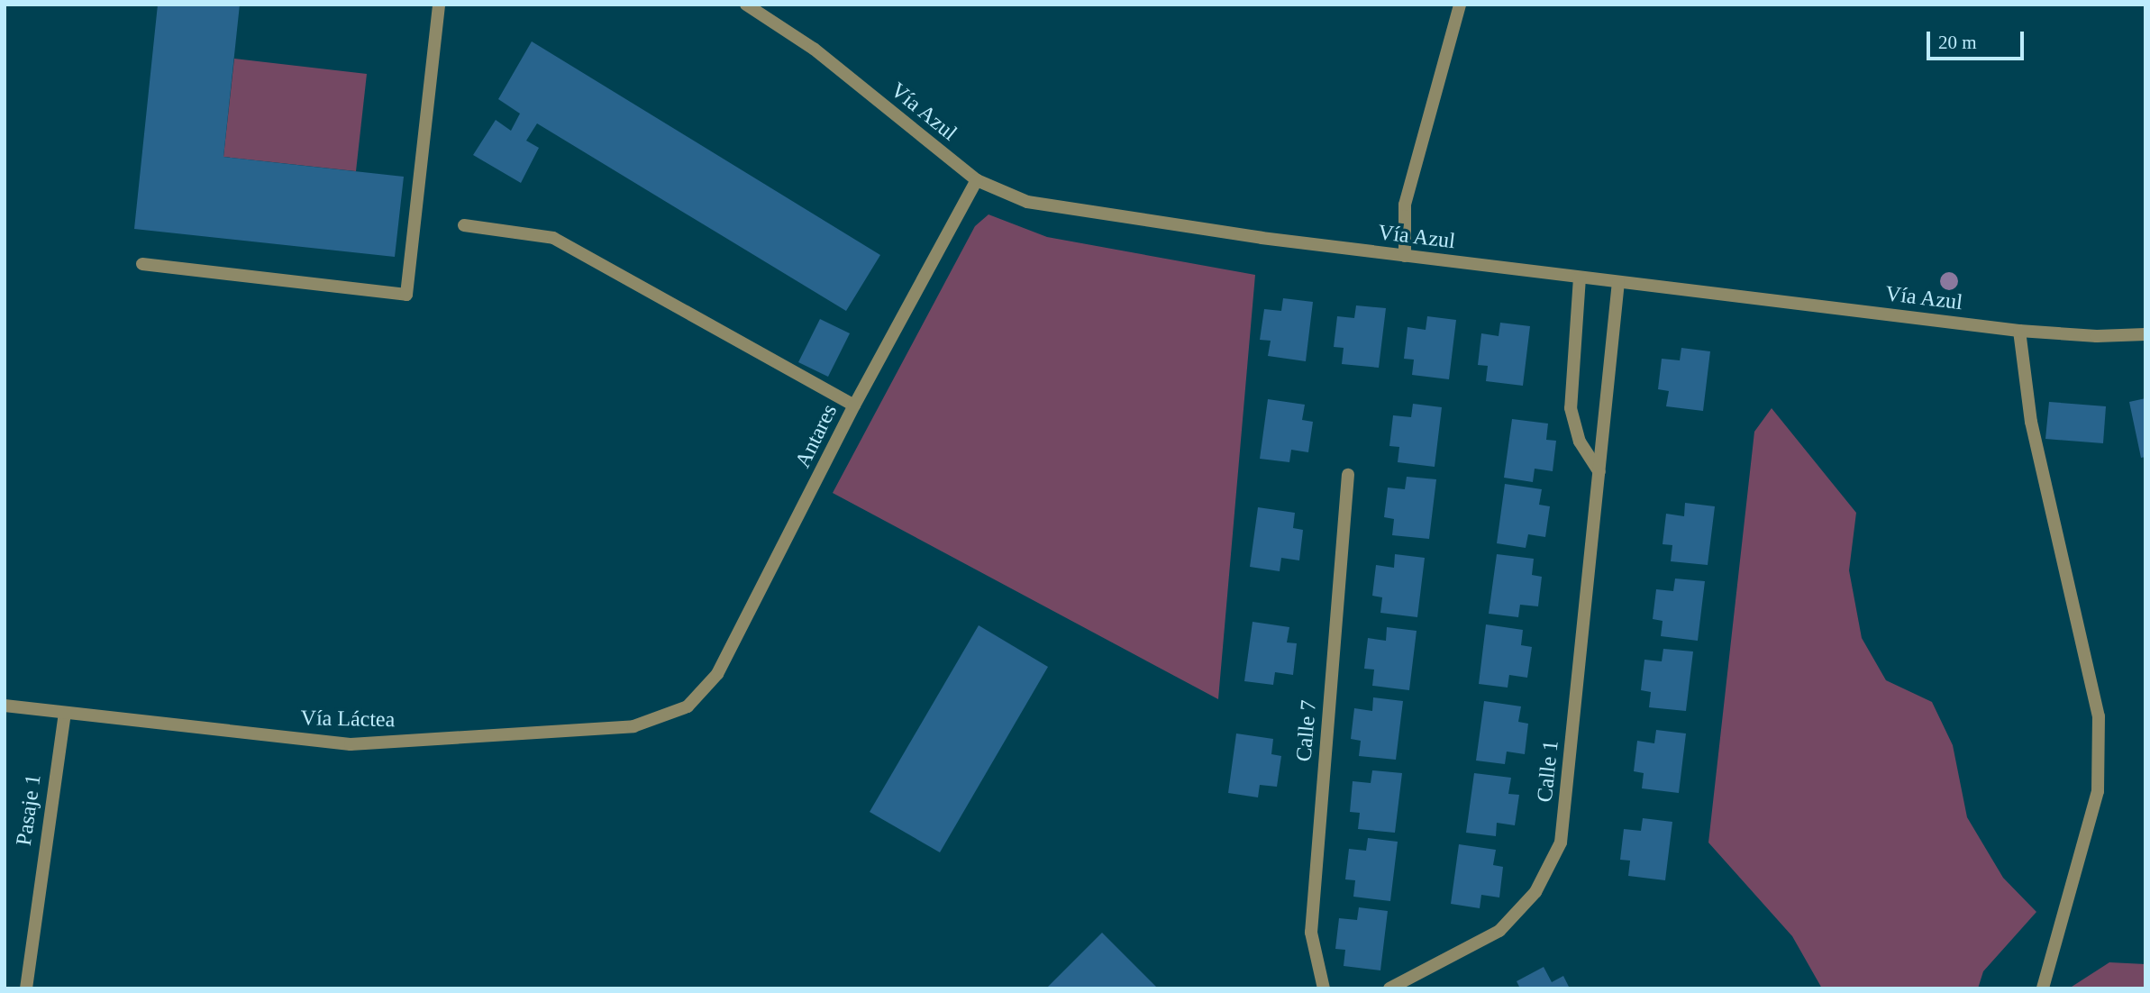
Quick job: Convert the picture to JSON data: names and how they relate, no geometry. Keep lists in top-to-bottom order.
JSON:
{
  "streets": {
    "street": [
      "Vía Azul",
      "Antares",
      "Vía Láctea",
      "Calle 7",
      "Calle 1",
      "Pasaje 1"
    ]
  },
  "crossings": [
    ["Vía Azul", "Antares"],
    ["Vía Azul", "Calle 1"],
    ["Antares", "Vía Láctea"],
    ["Vía Láctea", "Pasaje 1"]
  ],
  "scale_bar": "20 m"
}
